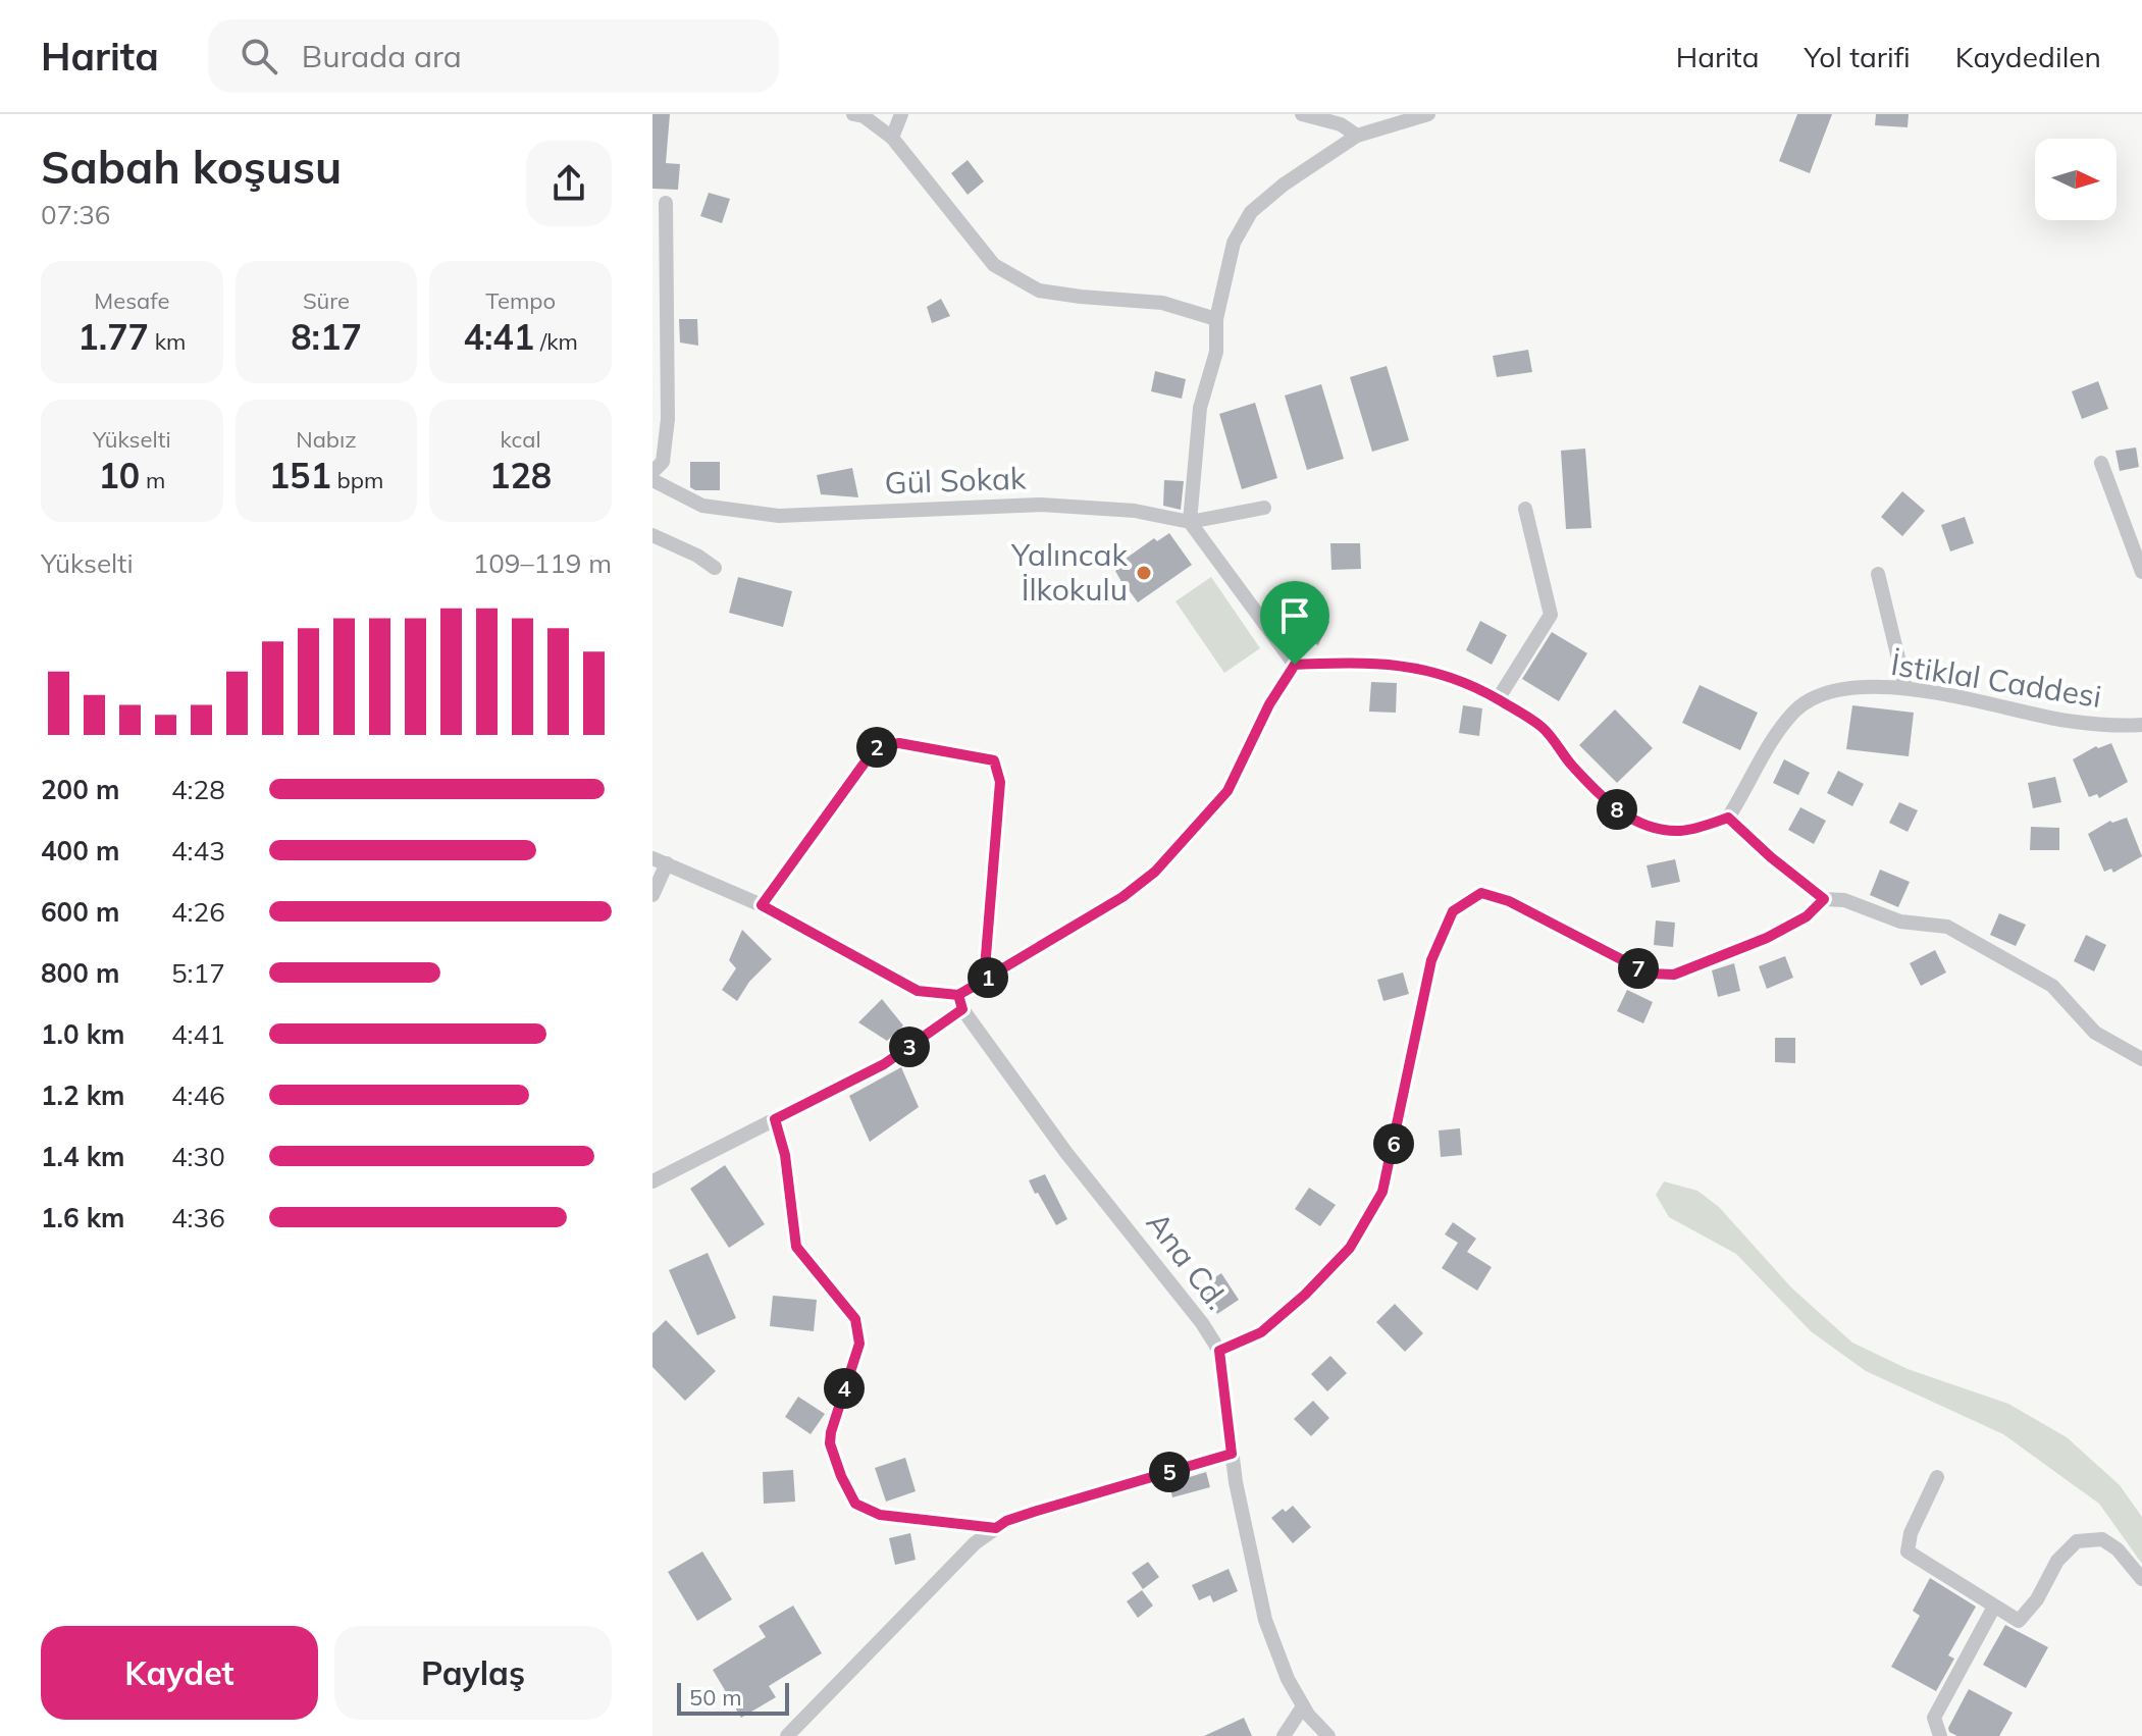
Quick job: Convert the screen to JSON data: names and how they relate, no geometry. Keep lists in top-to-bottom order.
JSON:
{
  "streets": {
    "street": ["Gül Sokak", "İstiklal Caddesi", "Ana Cd."]
  },
  "places": ["Yalıncak İlkokulu"],
  "scale_bar": "50 m",
  "north": "right",
  "page": {
    "header": "Harita",
    "search": "Burada ara",
    "nav": ["Harita", "Yol tarifi", "Kaydedilen"],
    "heading": ["Sabah koşusu", "07:36"],
    "stats": [
      ["Mesafe", "1.77 km"],
      ["Süre", "8:17"],
      ["Tempo", "4:41 /km"],
      ["Yükselti", "10 m"],
      ["Nabız", "151 bpm"],
      ["kcal", "128"]
    ],
    "chart": ["Yükselti", "109–119 m"],
    "pins": [
      "2",
      "8",
      "7",
      "1",
      "3",
      "6",
      "4",
      "5"
    ],
    "list": [
      {
        "name": "200 m",
        "note": "4:28"
      },
      {
        "name": "400 m",
        "note": "4:43"
      },
      {
        "name": "600 m",
        "note": "4:26"
      },
      {
        "name": "800 m",
        "note": "5:17"
      },
      {
        "name": "1.0 km",
        "note": "4:41"
      },
      {
        "name": "1.2 km",
        "note": "4:46"
      },
      {
        "name": "1.4 km",
        "note": "4:30"
      },
      {
        "name": "1.6 km",
        "note": "4:36"
      }
    ],
    "buttons": ["Kaydet", "Paylaş"],
    "scale": "50 m"
  }
}
